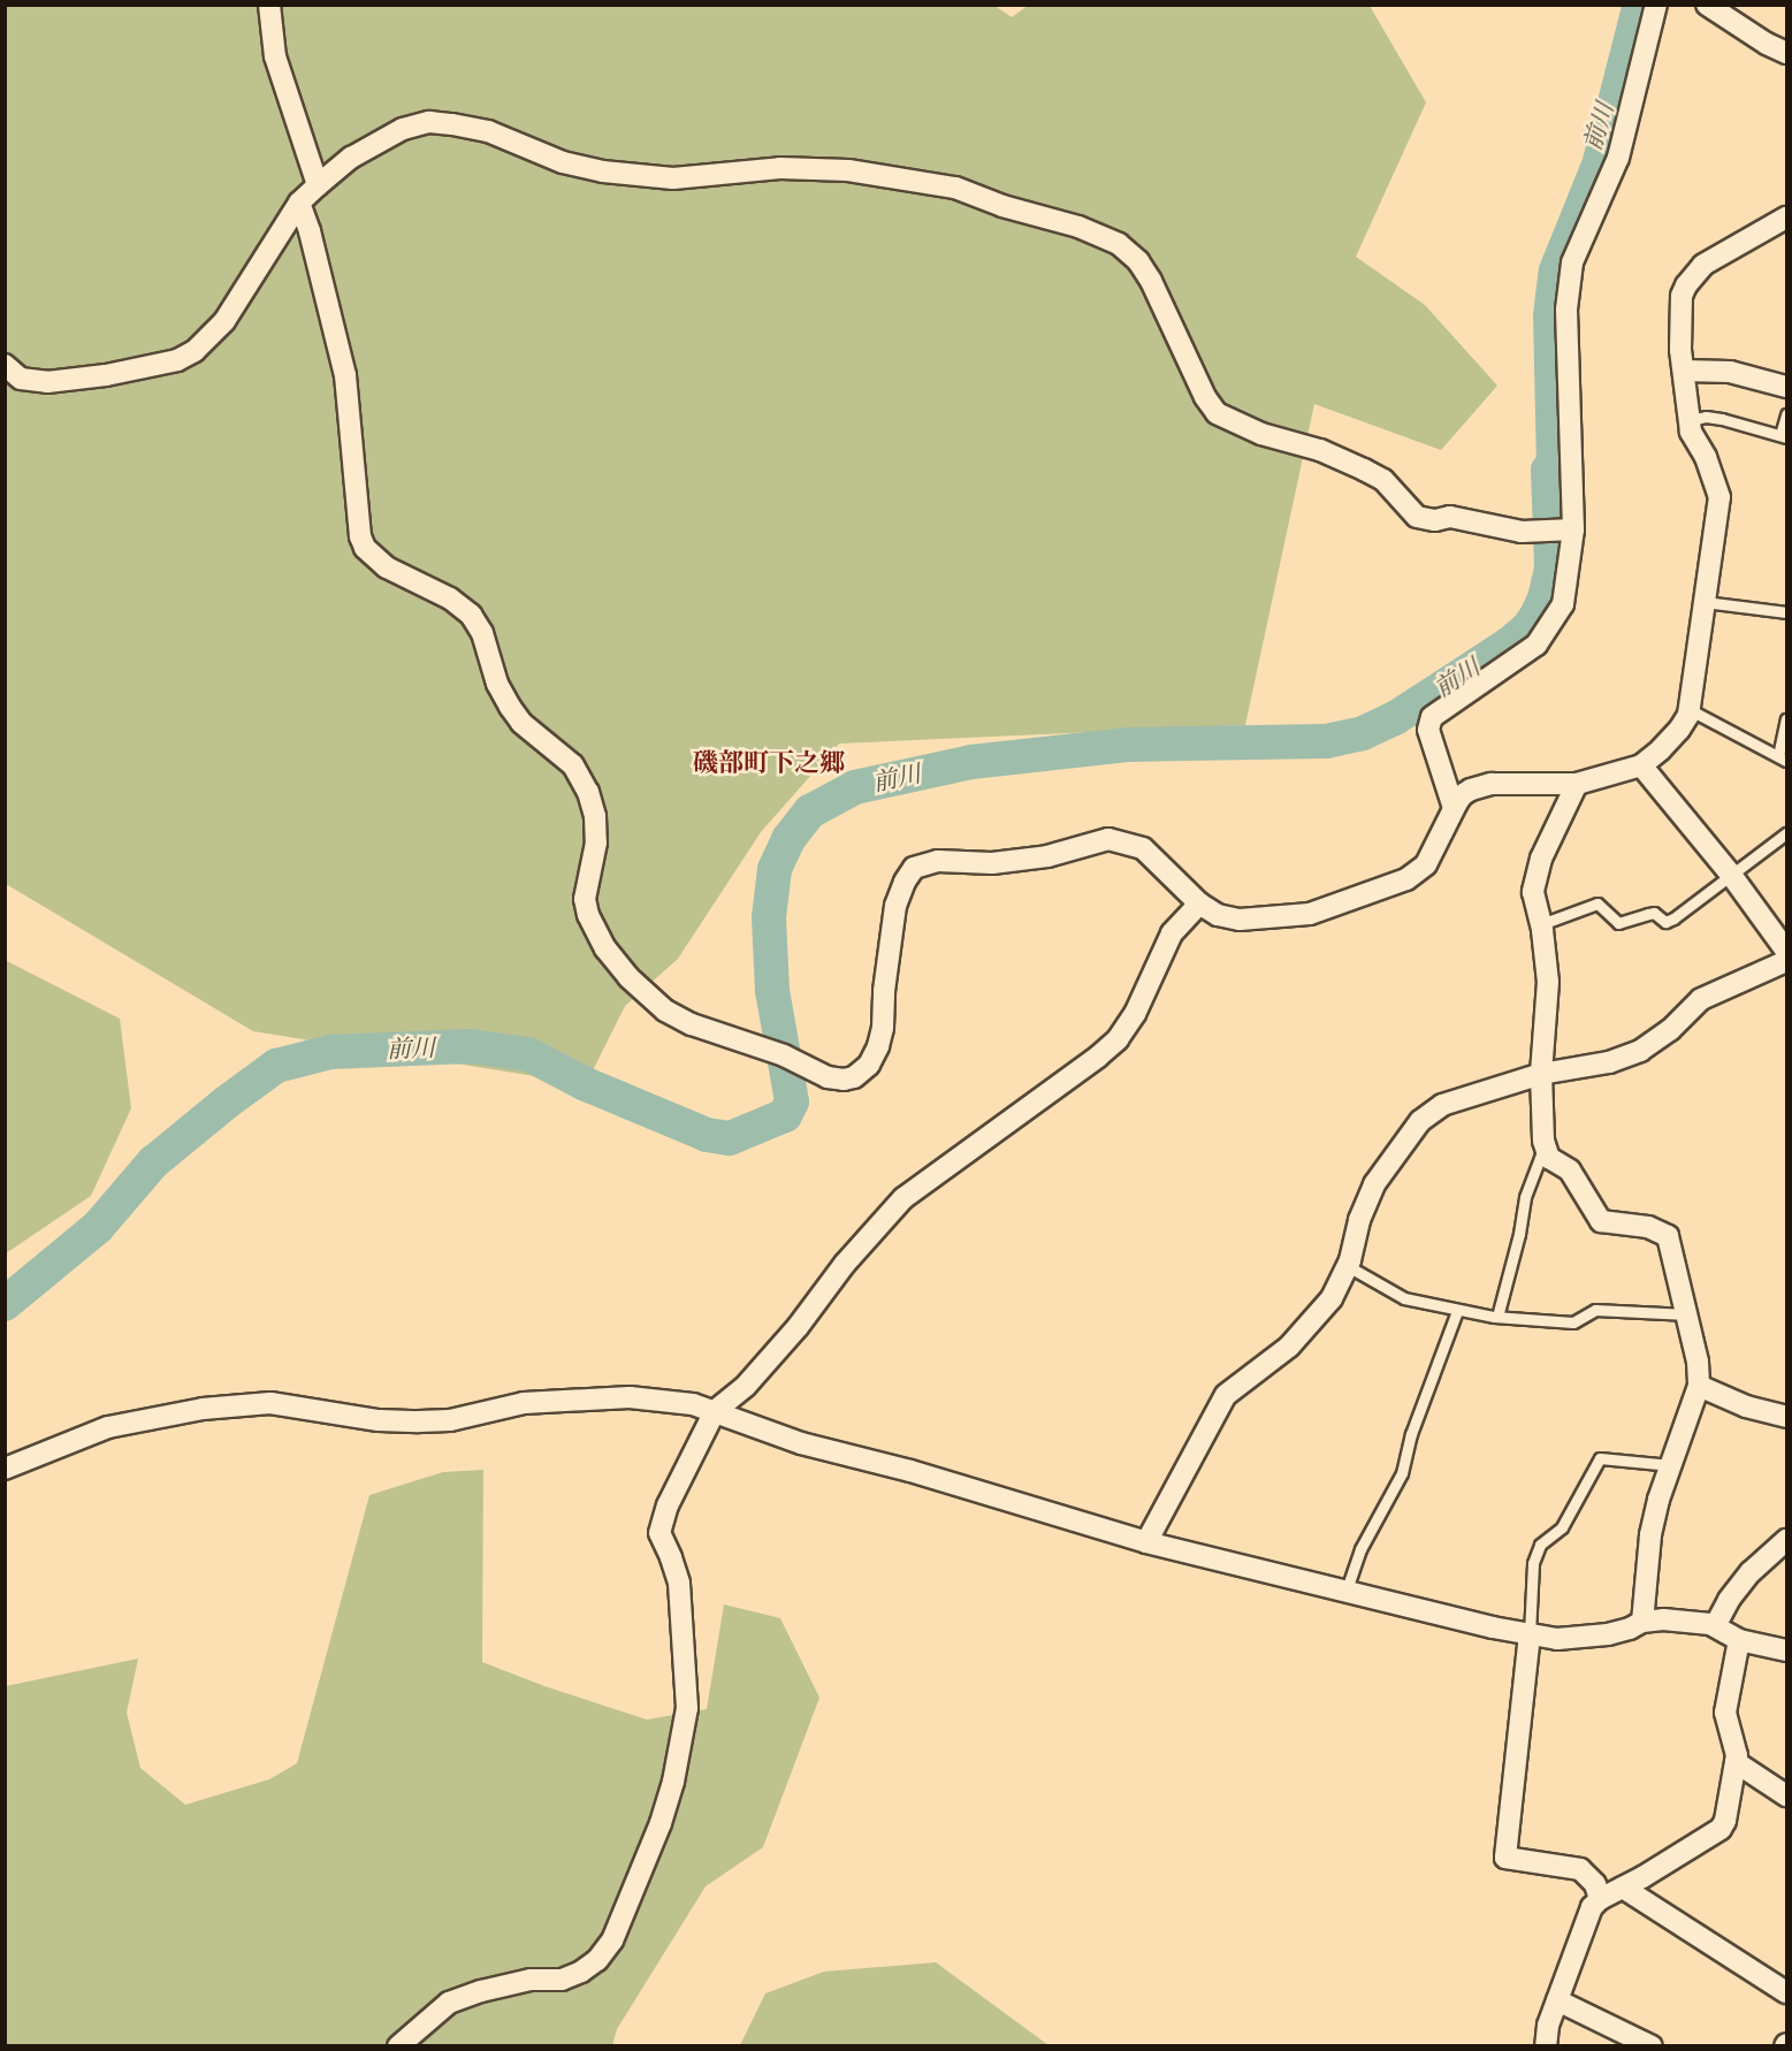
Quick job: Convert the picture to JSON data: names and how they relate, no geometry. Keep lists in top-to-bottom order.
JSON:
{
  "districts": ["磯部町下之郷"],
  "water": ["前川"]
}
